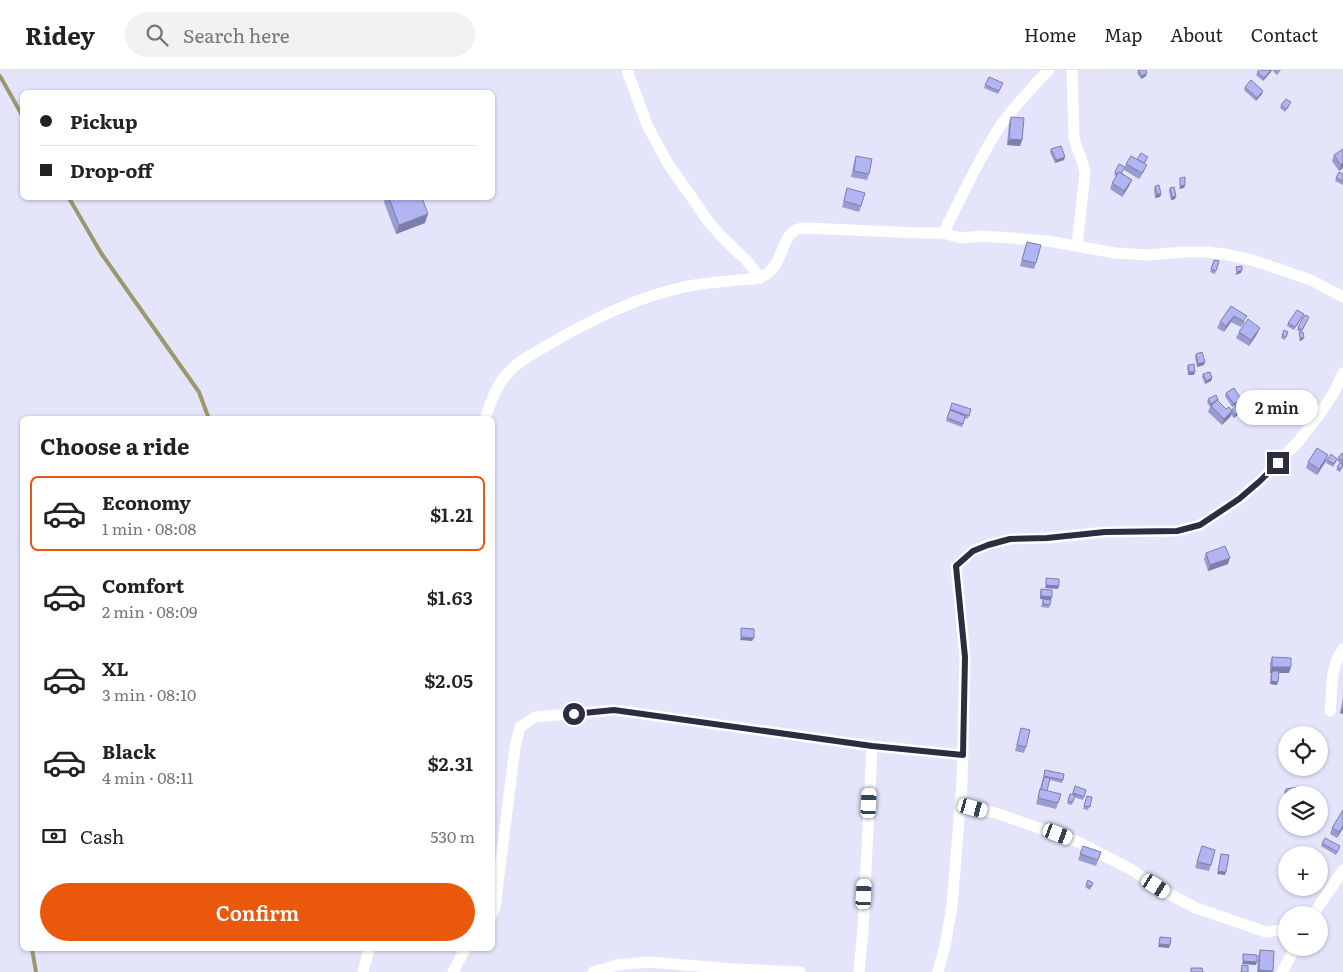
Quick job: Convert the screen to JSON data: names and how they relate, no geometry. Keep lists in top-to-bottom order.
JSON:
{
  "page": {
    "header": "Ridey",
    "search": "Search here",
    "nav": [
      "Home",
      "Map",
      "About",
      "Contact"
    ],
    "banner": ["Pickup", "Drop-off"],
    "bubble": "2 min",
    "heading": "Choose a ride",
    "list": [
      {
        "name": "Economy",
        "note": "1 min · 08:08",
        "value": "$1.21"
      },
      {
        "name": "Comfort",
        "note": "2 min · 08:09",
        "value": "$1.63"
      },
      {
        "name": "XL",
        "note": "3 min · 08:10",
        "value": "$2.05"
      },
      {
        "name": "Black",
        "note": "4 min · 08:11",
        "value": "$2.31"
      }
    ],
    "map_buttons": ["+", "−"],
    "pay": ["Cash", "530 m"],
    "buttons": "Confirm"
  }
}
